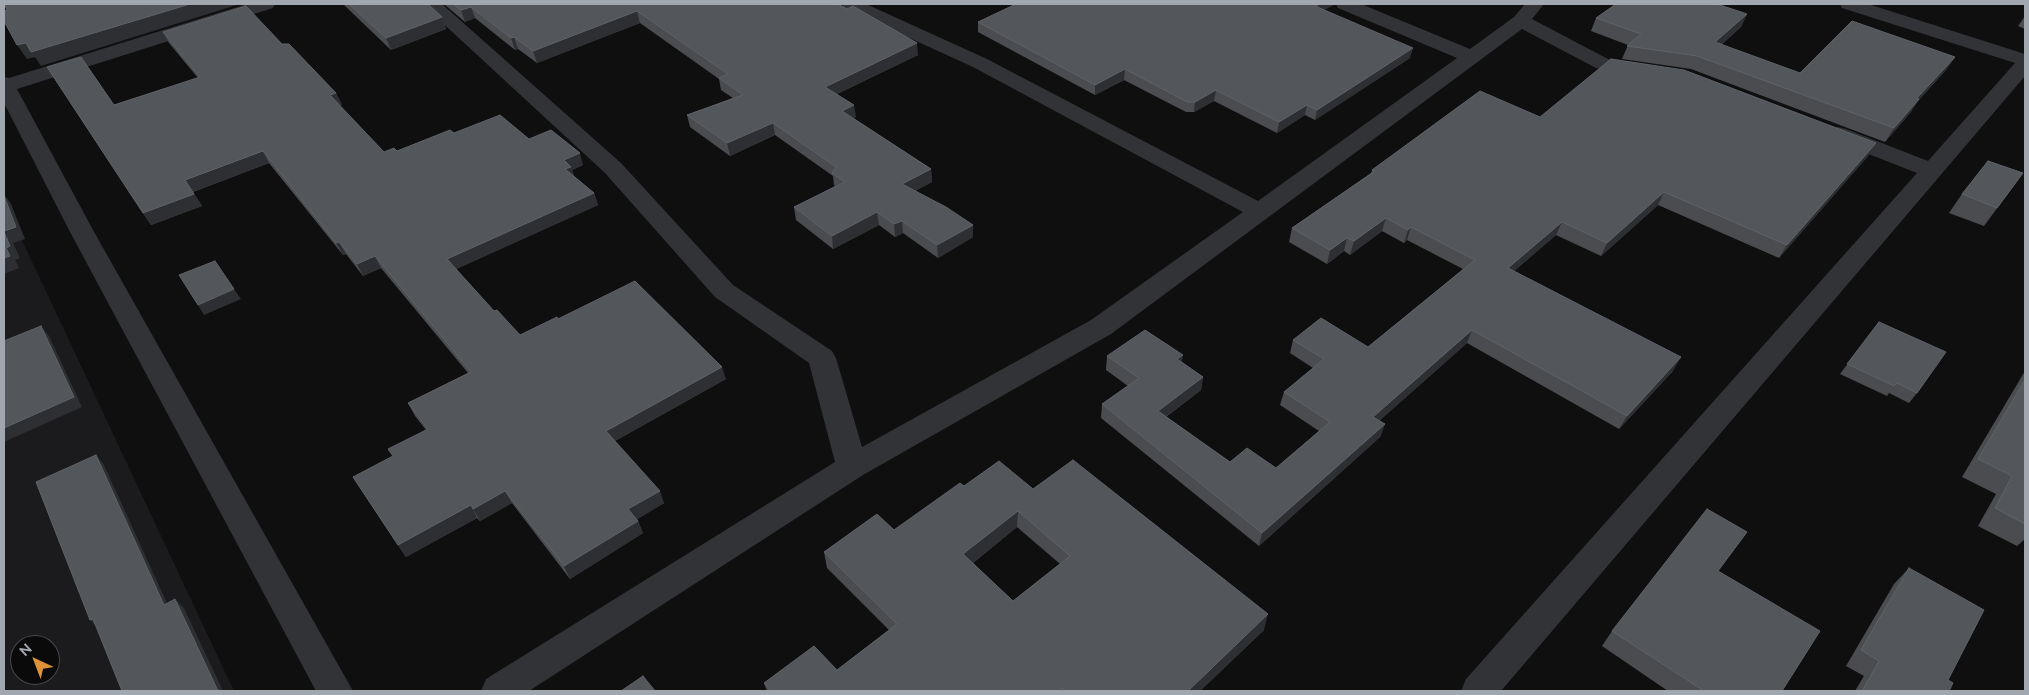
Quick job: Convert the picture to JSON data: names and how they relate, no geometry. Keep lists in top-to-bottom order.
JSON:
{
  "north": "top left"
}
